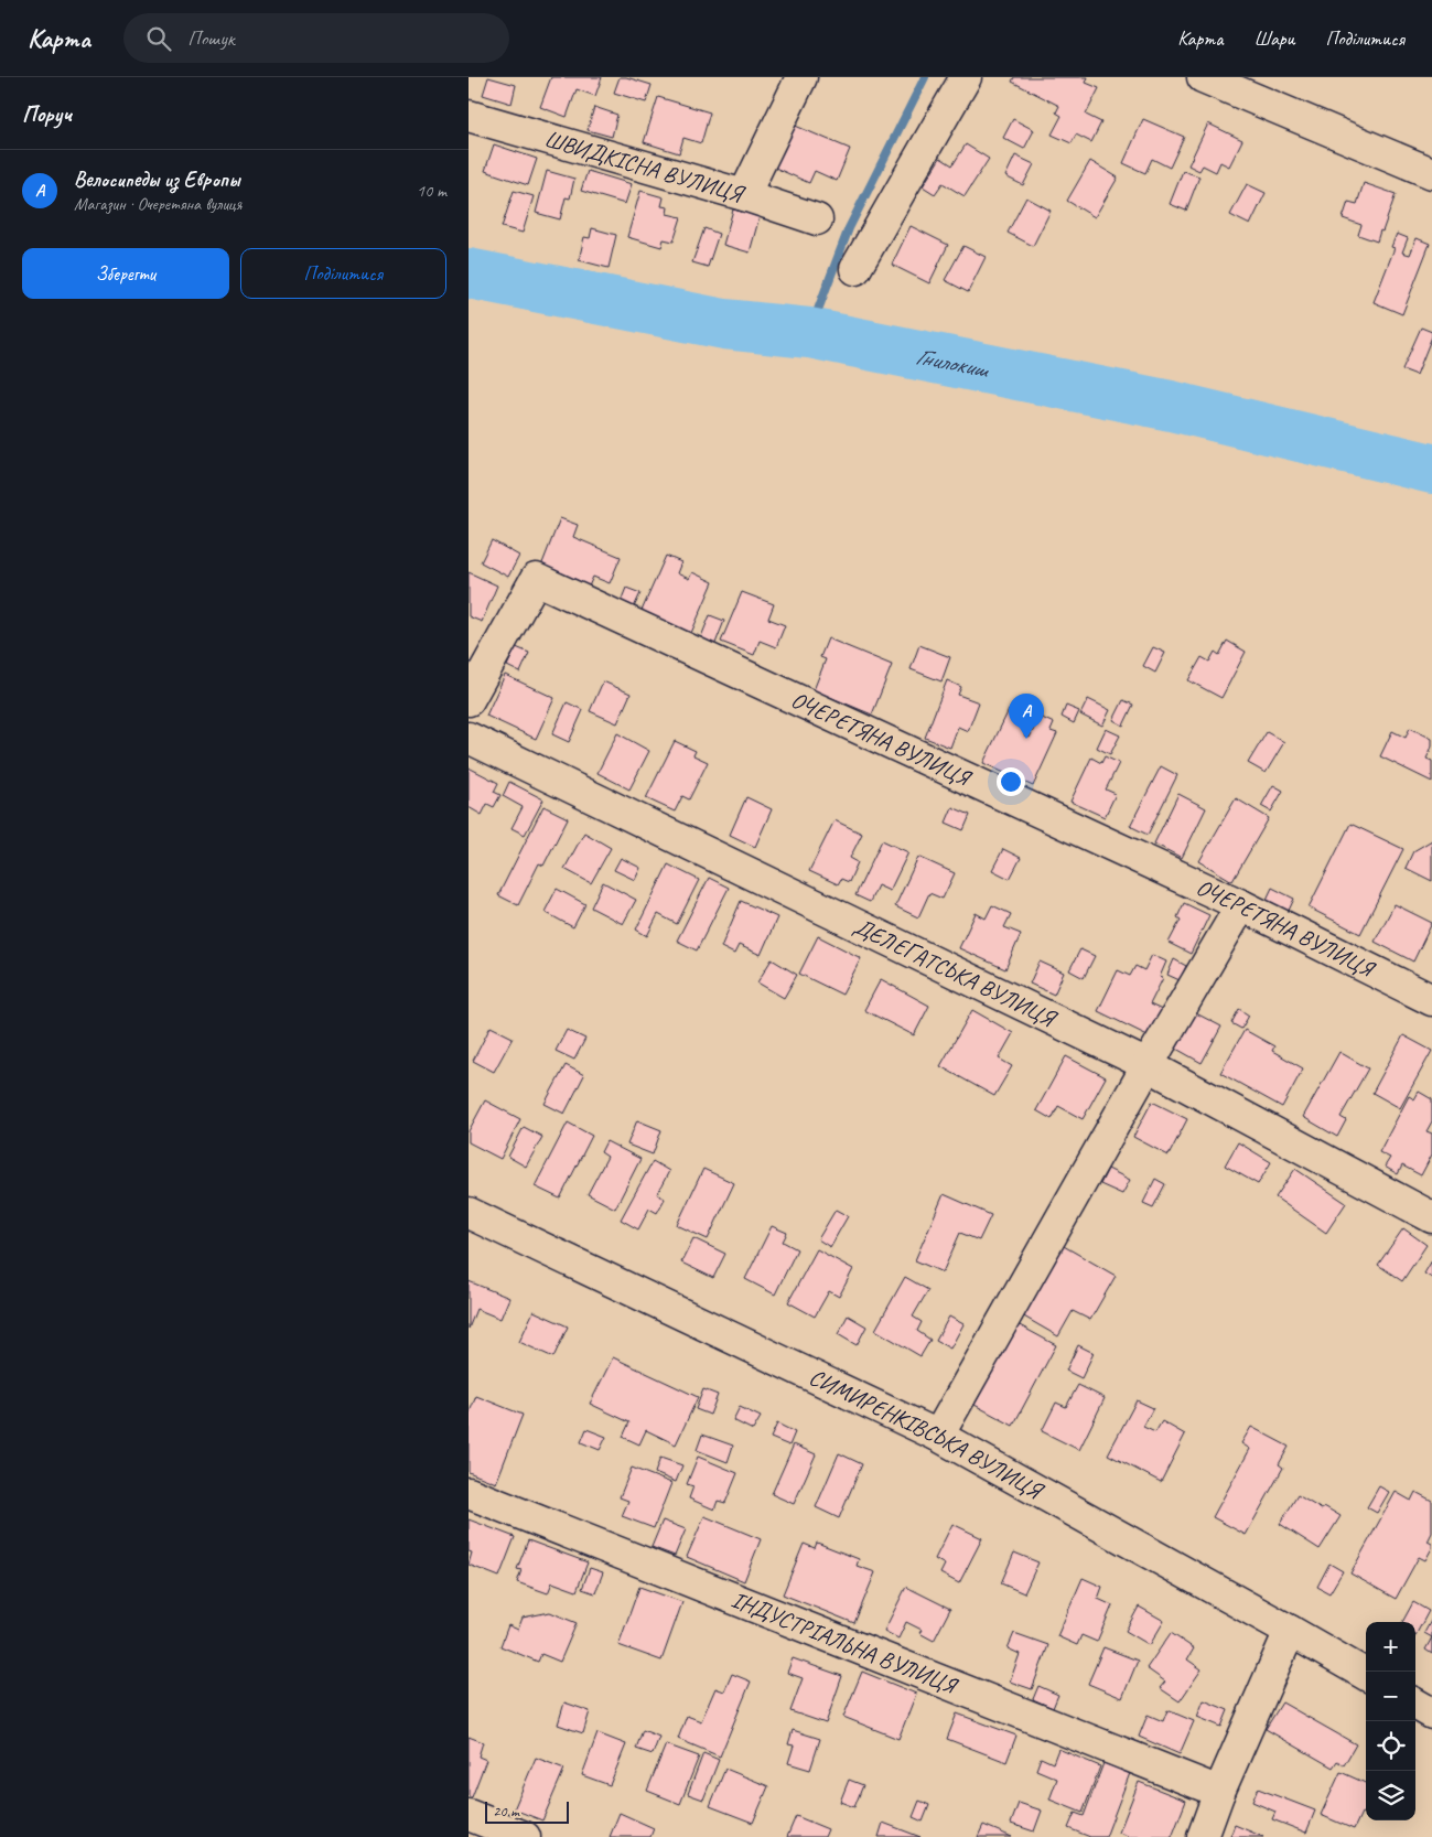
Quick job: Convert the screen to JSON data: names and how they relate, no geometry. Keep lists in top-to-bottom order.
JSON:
{
  "streets": {
    "street": [
      "ШВИДКІСНА ВУЛИЦЯ",
      "ОЧЕРЕТЯНА ВУЛИЦЯ",
      "ДЕЛЕГАТСЬКА ВУЛИЦЯ",
      "СИМИРЕНКІВСЬКА ВУЛИЦЯ",
      "ІНДУСТРІАЛЬНА ВУЛИЦЯ"
    ]
  },
  "water": ["Гнилокиш"],
  "scale_bar": "20 m",
  "page": {
    "header": "Карта",
    "search": "Пошук",
    "nav": ["Карта", "Шари", "Поділитися"],
    "heading": "Поруч",
    "list": [
      {
        "mark": "A",
        "name": "Велосипеды из Европы",
        "note": "Магазин · Очеретяна вулиця",
        "value": "10 m"
      }
    ],
    "buttons": ["Зберегти", "Поділитися"],
    "pins": "A",
    "map_buttons": ["+", "−"],
    "scale": "20 m"
  }
}
